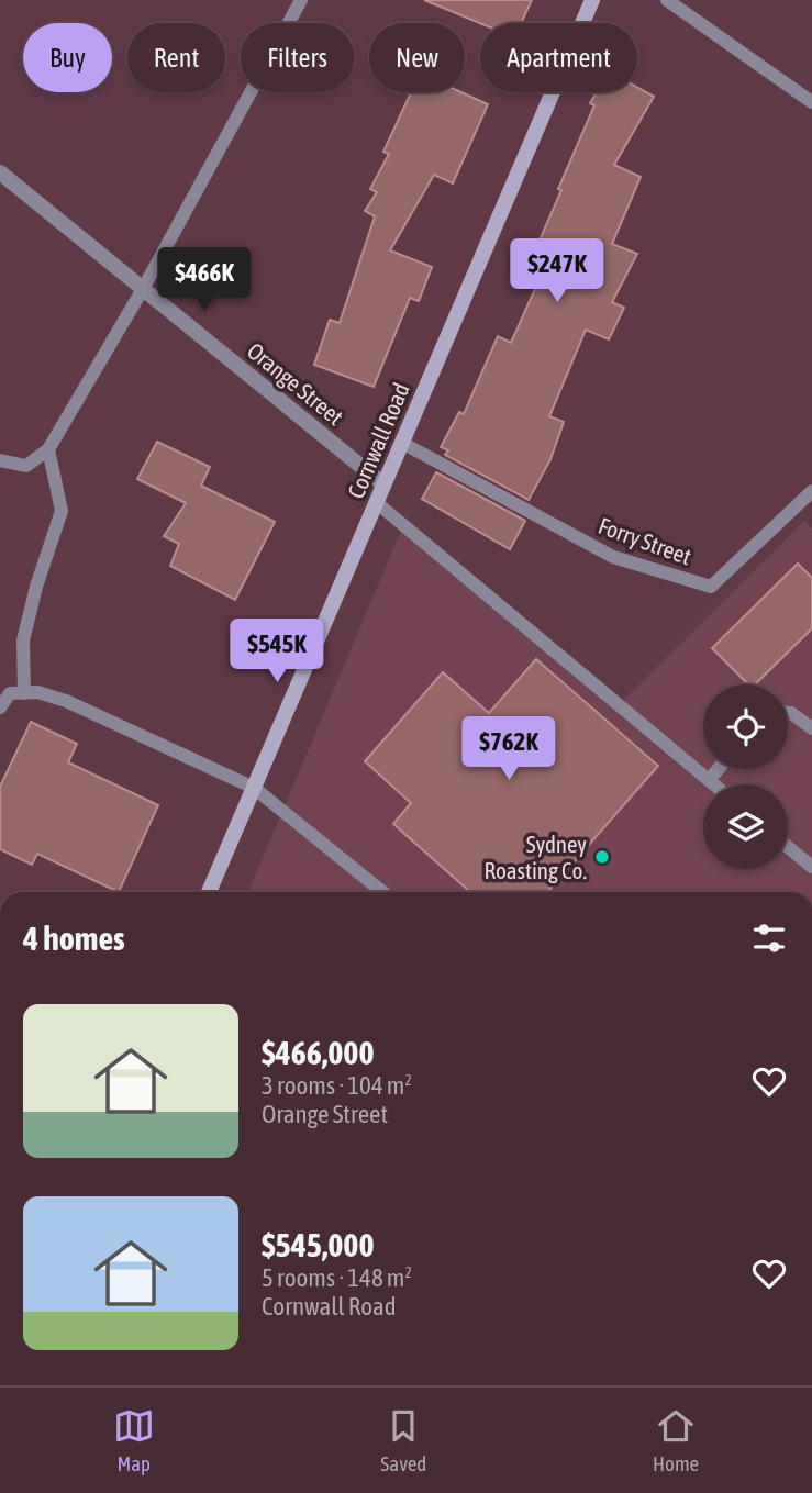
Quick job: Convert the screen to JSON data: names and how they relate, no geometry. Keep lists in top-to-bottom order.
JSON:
{
  "streets": {
    "main road": ["Cornwall Road"],
    "street": ["Orange Street"],
    "lane": ["Forry Street"]
  },
  "crossings": [
    ["Orange Street", "Cornwall Road"],
    ["Cornwall Road", "Forry Street"]
  ],
  "places": ["Sydney Roasting Co."],
  "page": {
    "chip": [
      "Buy",
      "Rent",
      "Filters",
      "New",
      "Apartment"
    ],
    "price": [
      "$247K",
      "$466K",
      "$545K",
      "$762K"
    ],
    "heading": "4 homes",
    "list": [
      {
        "name": "$466,000",
        "note": "3 rooms · 104 m² · Orange Street"
      },
      {
        "name": "$545,000",
        "note": "5 rooms · 148 m² · Cornwall Road"
      }
    ],
    "tabs": ["Map", "Saved", "Home"]
  }
}
